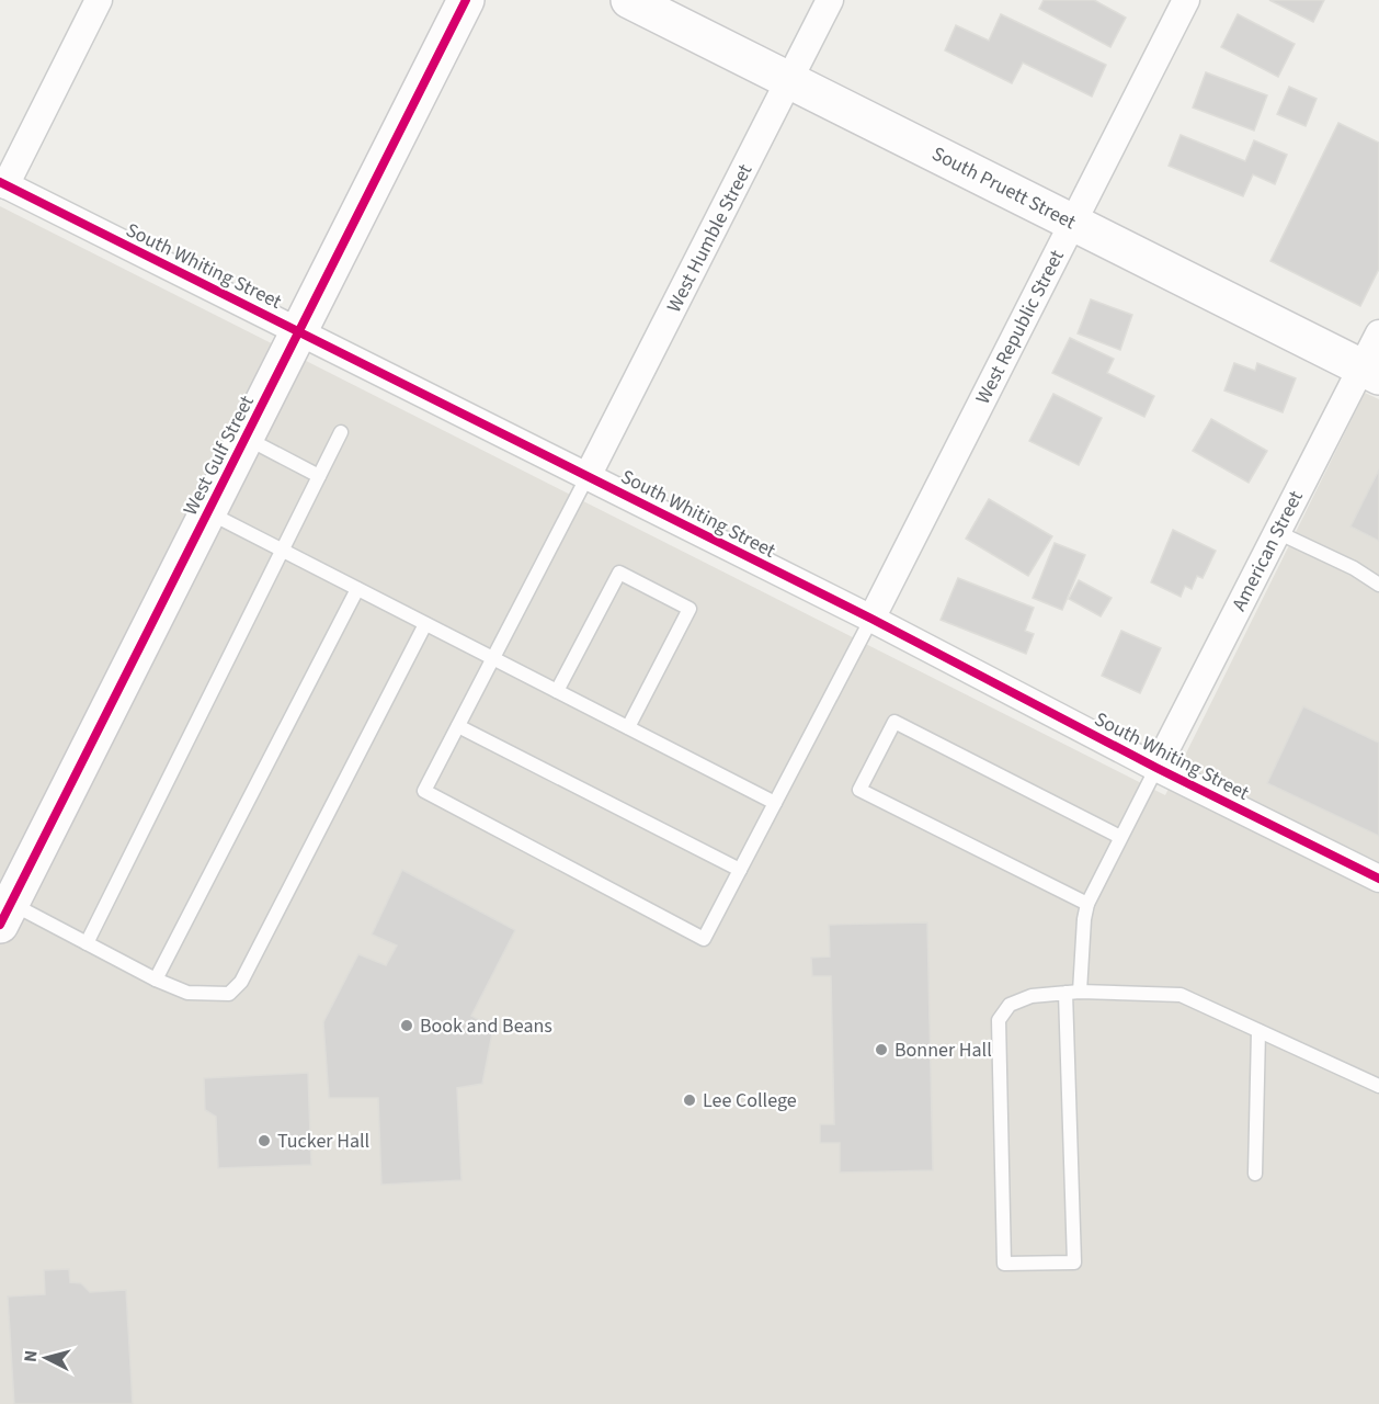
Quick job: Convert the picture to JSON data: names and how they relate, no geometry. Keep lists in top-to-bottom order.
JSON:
{
  "streets": {
    "street": [
      "South Pruett Street",
      "West Humble Street",
      "South Whiting Street",
      "West Republic Street",
      "West Gulf Street",
      "American Street"
    ]
  },
  "crossings": [
    ["South Pruett Street", "West Humble Street"],
    ["South Pruett Street", "West Republic Street"],
    ["South Pruett Street", "American Street"],
    ["West Humble Street", "South Whiting Street"],
    ["South Whiting Street", "West Republic Street"],
    ["South Whiting Street", "West Gulf Street"],
    ["South Whiting Street", "American Street"]
  ],
  "places": [
    "Book and Beans",
    "Bonner Hall",
    "Lee College",
    "Tucker Hall"
  ],
  "north": "left"
}
